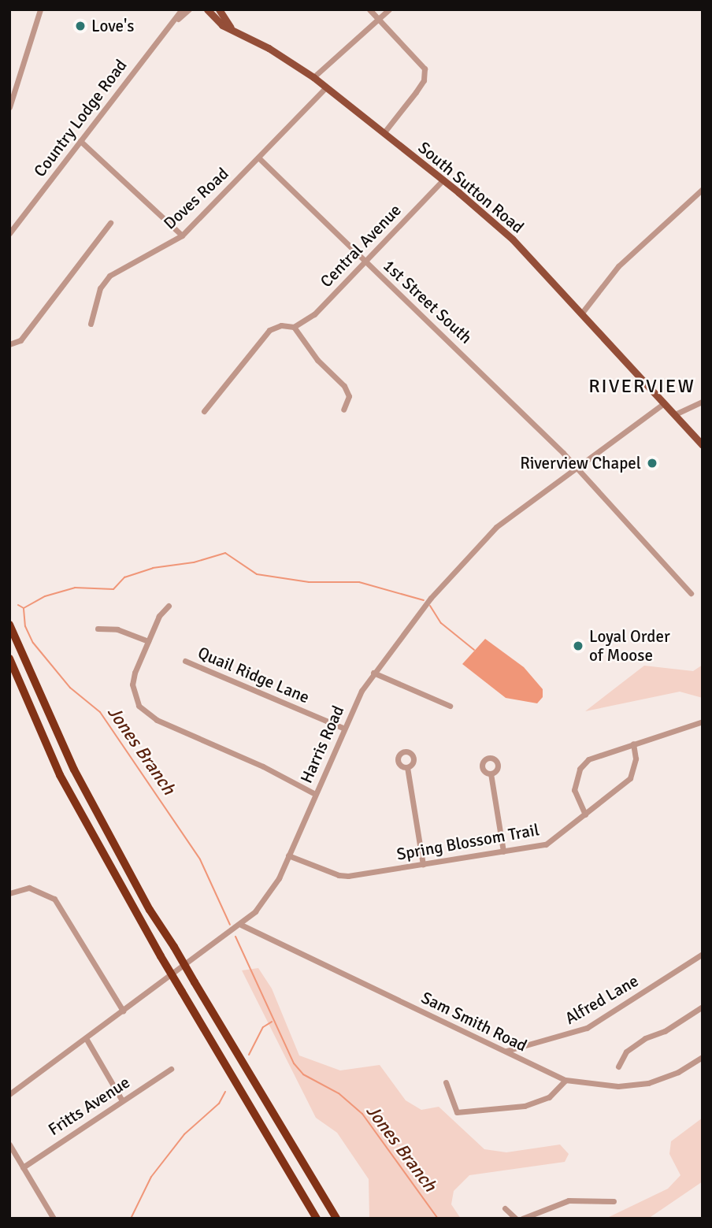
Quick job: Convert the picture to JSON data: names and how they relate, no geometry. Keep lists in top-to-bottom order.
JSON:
{
  "streets": {
    "main road": ["South Sutton Road"],
    "street": [
      "Country Lodge Road",
      "Doves Road",
      "Central Avenue",
      "1st Street South",
      "Quail Ridge Lane",
      "Harris Road",
      "Spring Blossom Trail",
      "Alfred Lane",
      "Sam Smith Road",
      "Fritts Avenue"
    ]
  },
  "crossings": [
    ["South Sutton Road", "Doves Road"],
    ["South Sutton Road", "Central Avenue"],
    ["South Sutton Road", "Harris Road"],
    ["Doves Road", "1st Street South"],
    ["Central Avenue", "1st Street South"],
    ["1st Street South", "Harris Road"],
    ["Quail Ridge Lane", "Harris Road"],
    ["Harris Road", "Spring Blossom Trail"],
    ["Harris Road", "Sam Smith Road"],
    ["Alfred Lane", "Sam Smith Road"]
  ],
  "districts": ["RIVERVIEW"],
  "water": ["Jones Branch"],
  "places": ["Love's", "Riverview Chapel", "Loyal Order of Moose"]
}
